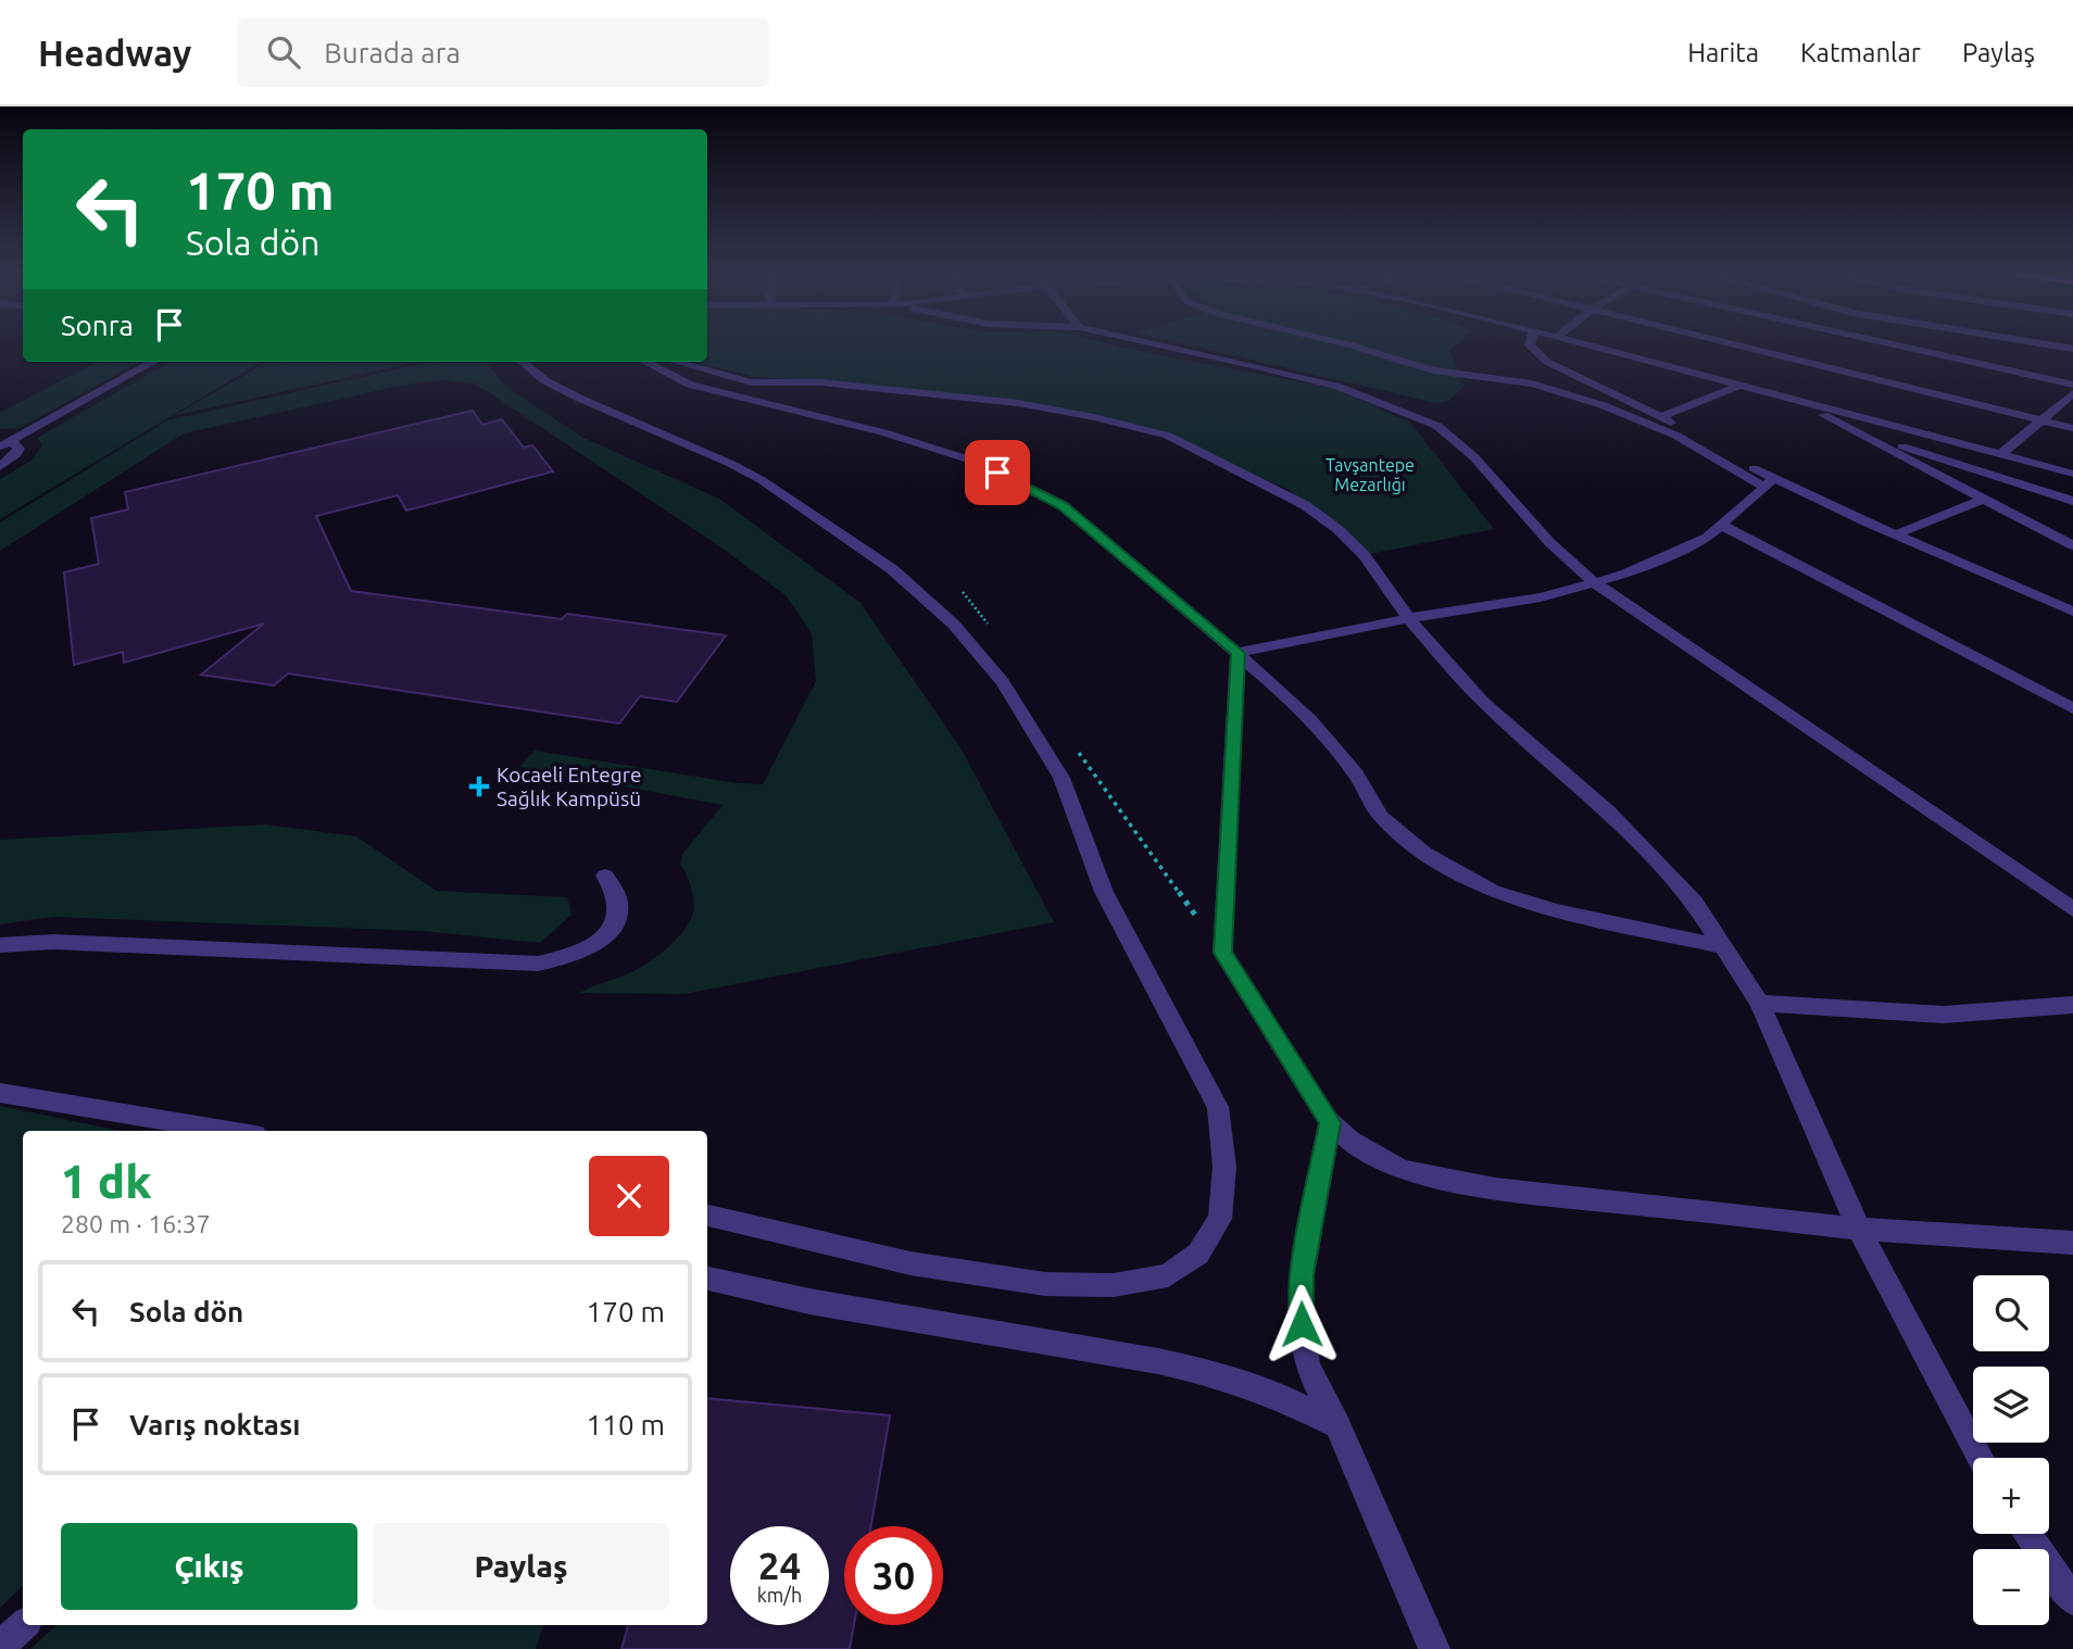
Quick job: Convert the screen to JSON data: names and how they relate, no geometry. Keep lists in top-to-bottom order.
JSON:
{
  "parks": ["Tavşantepe Mezarlığı"],
  "places": {
    "health": ["Kocaeli Entegre Sağlık Kampüsü"]
  },
  "page": {
    "header": "Headway",
    "search": "Burada ara",
    "nav": ["Harita", "Katmanlar", "Paylaş"],
    "turn": ["170 m", "Sola dön"],
    "then": "Sonra",
    "heading": ["1 dk", "280 m · 16:37"],
    "list": [
      {
        "name": "Sola dön",
        "value": "170 m"
      },
      {
        "name": "Varış noktası",
        "value": "110 m"
      }
    ],
    "map_buttons": ["+", "−"],
    "buttons": ["Çıkış", "Paylaş"],
    "speed": "24 km/h",
    "limit": "30"
  }
}
